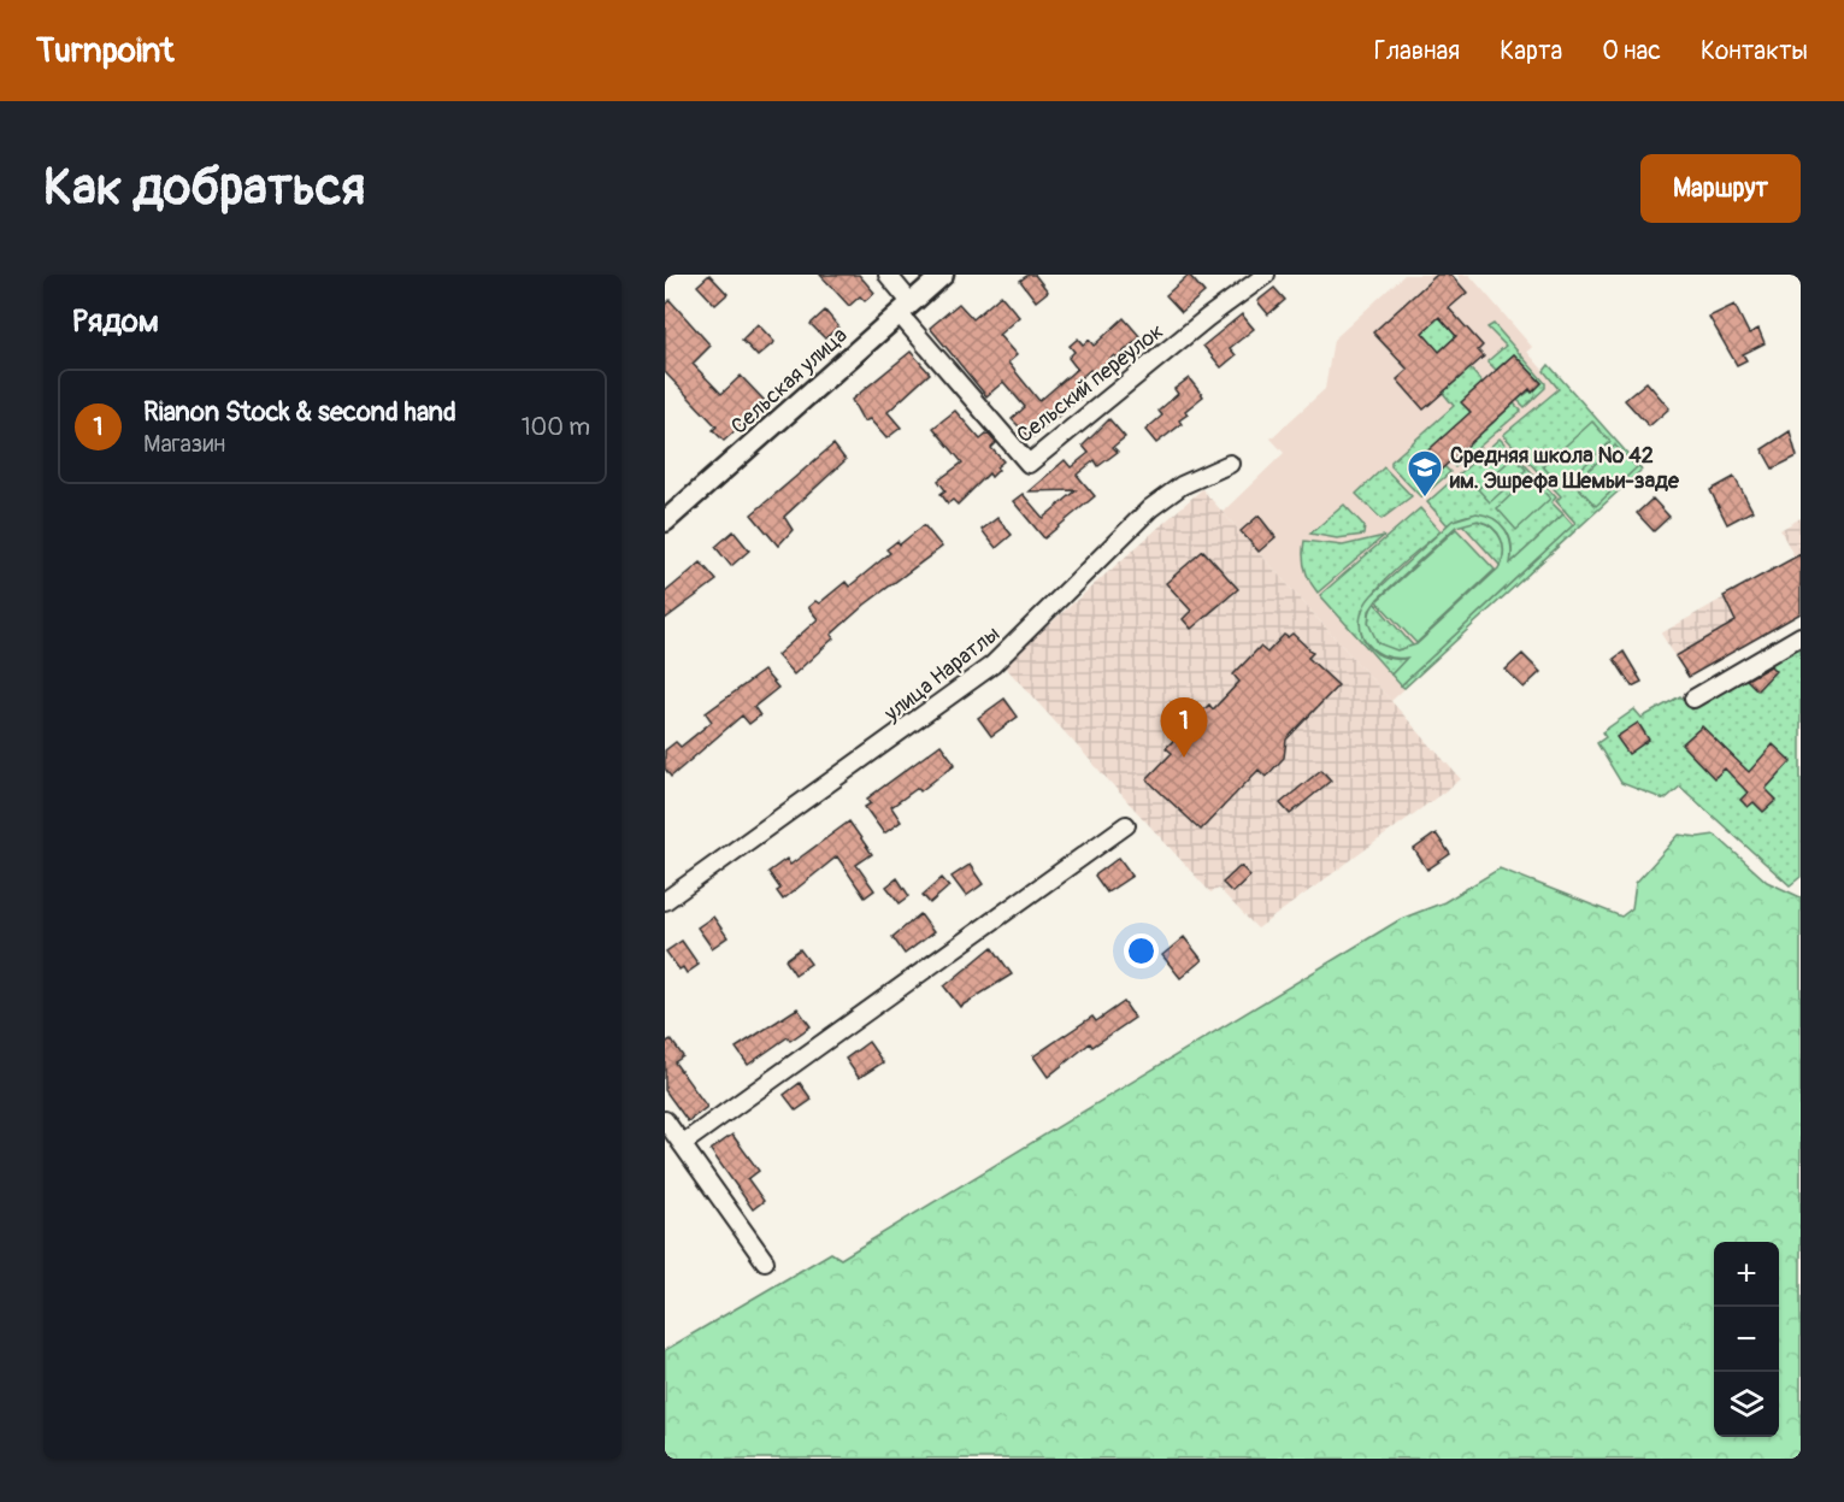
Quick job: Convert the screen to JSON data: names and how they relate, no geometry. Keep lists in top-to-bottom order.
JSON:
{
  "streets": {
    "main road": ["Сельская улица"],
    "street": ["Сельский переулок", "улица Наратлы"]
  },
  "crossings": [
    ["Сельская улица", "Сельский переулок"]
  ],
  "places": {
    "school or university": ["Средняя школа № 42 им. Эшрефа Шемьи-заде"]
  },
  "page": {
    "header": "Turnpoint",
    "nav": [
      "Главная",
      "Карта",
      "О нас",
      "Контакты"
    ],
    "buttons": "Маршрут",
    "title": "Как добраться",
    "heading": "Рядом",
    "list": [
      {
        "mark": "1",
        "name": "Rianon Stock & second hand",
        "note": "Магазин",
        "value": "100 m"
      }
    ],
    "pins": "1",
    "map_buttons": ["+", "−"]
  }
}
